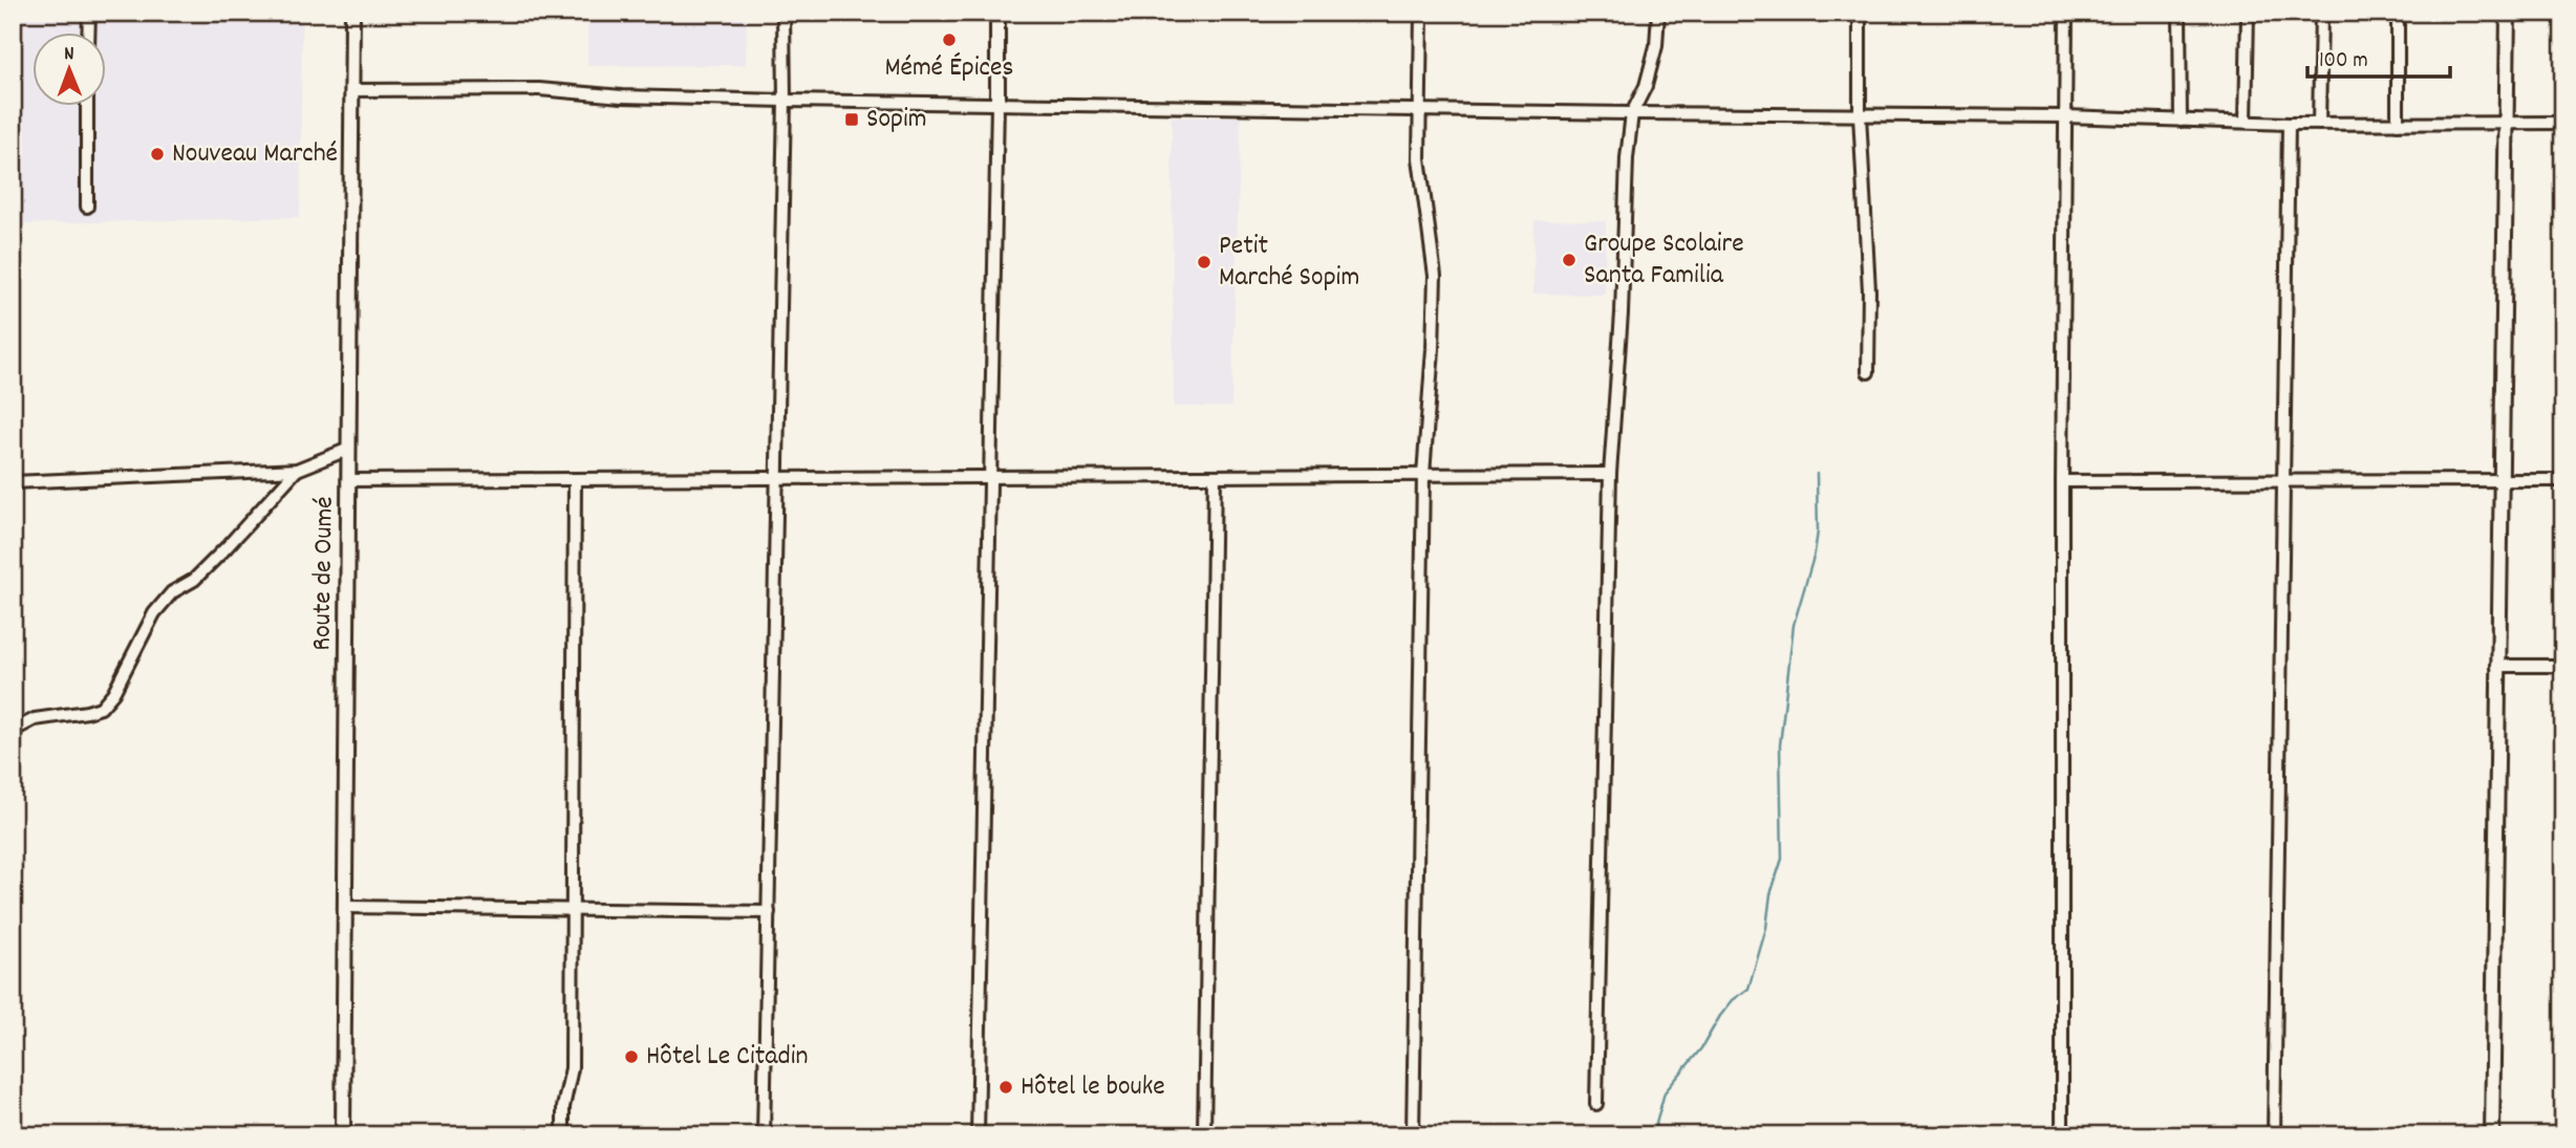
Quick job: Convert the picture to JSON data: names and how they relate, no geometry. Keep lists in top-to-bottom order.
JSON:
{
  "streets": {
    "street": ["Route de Oumé"]
  },
  "places": {
    "other": [
      "Mémé Épices",
      "Nouveau Marché",
      "Groupe Scolaire Santa Familia",
      "Petit Marché Sopim",
      "Hôtel Le Citadin",
      "Hôtel le bouke"
    ],
    "transit": ["Sopim"]
  },
  "scale_bar": "100 m",
  "north": "top"
}
